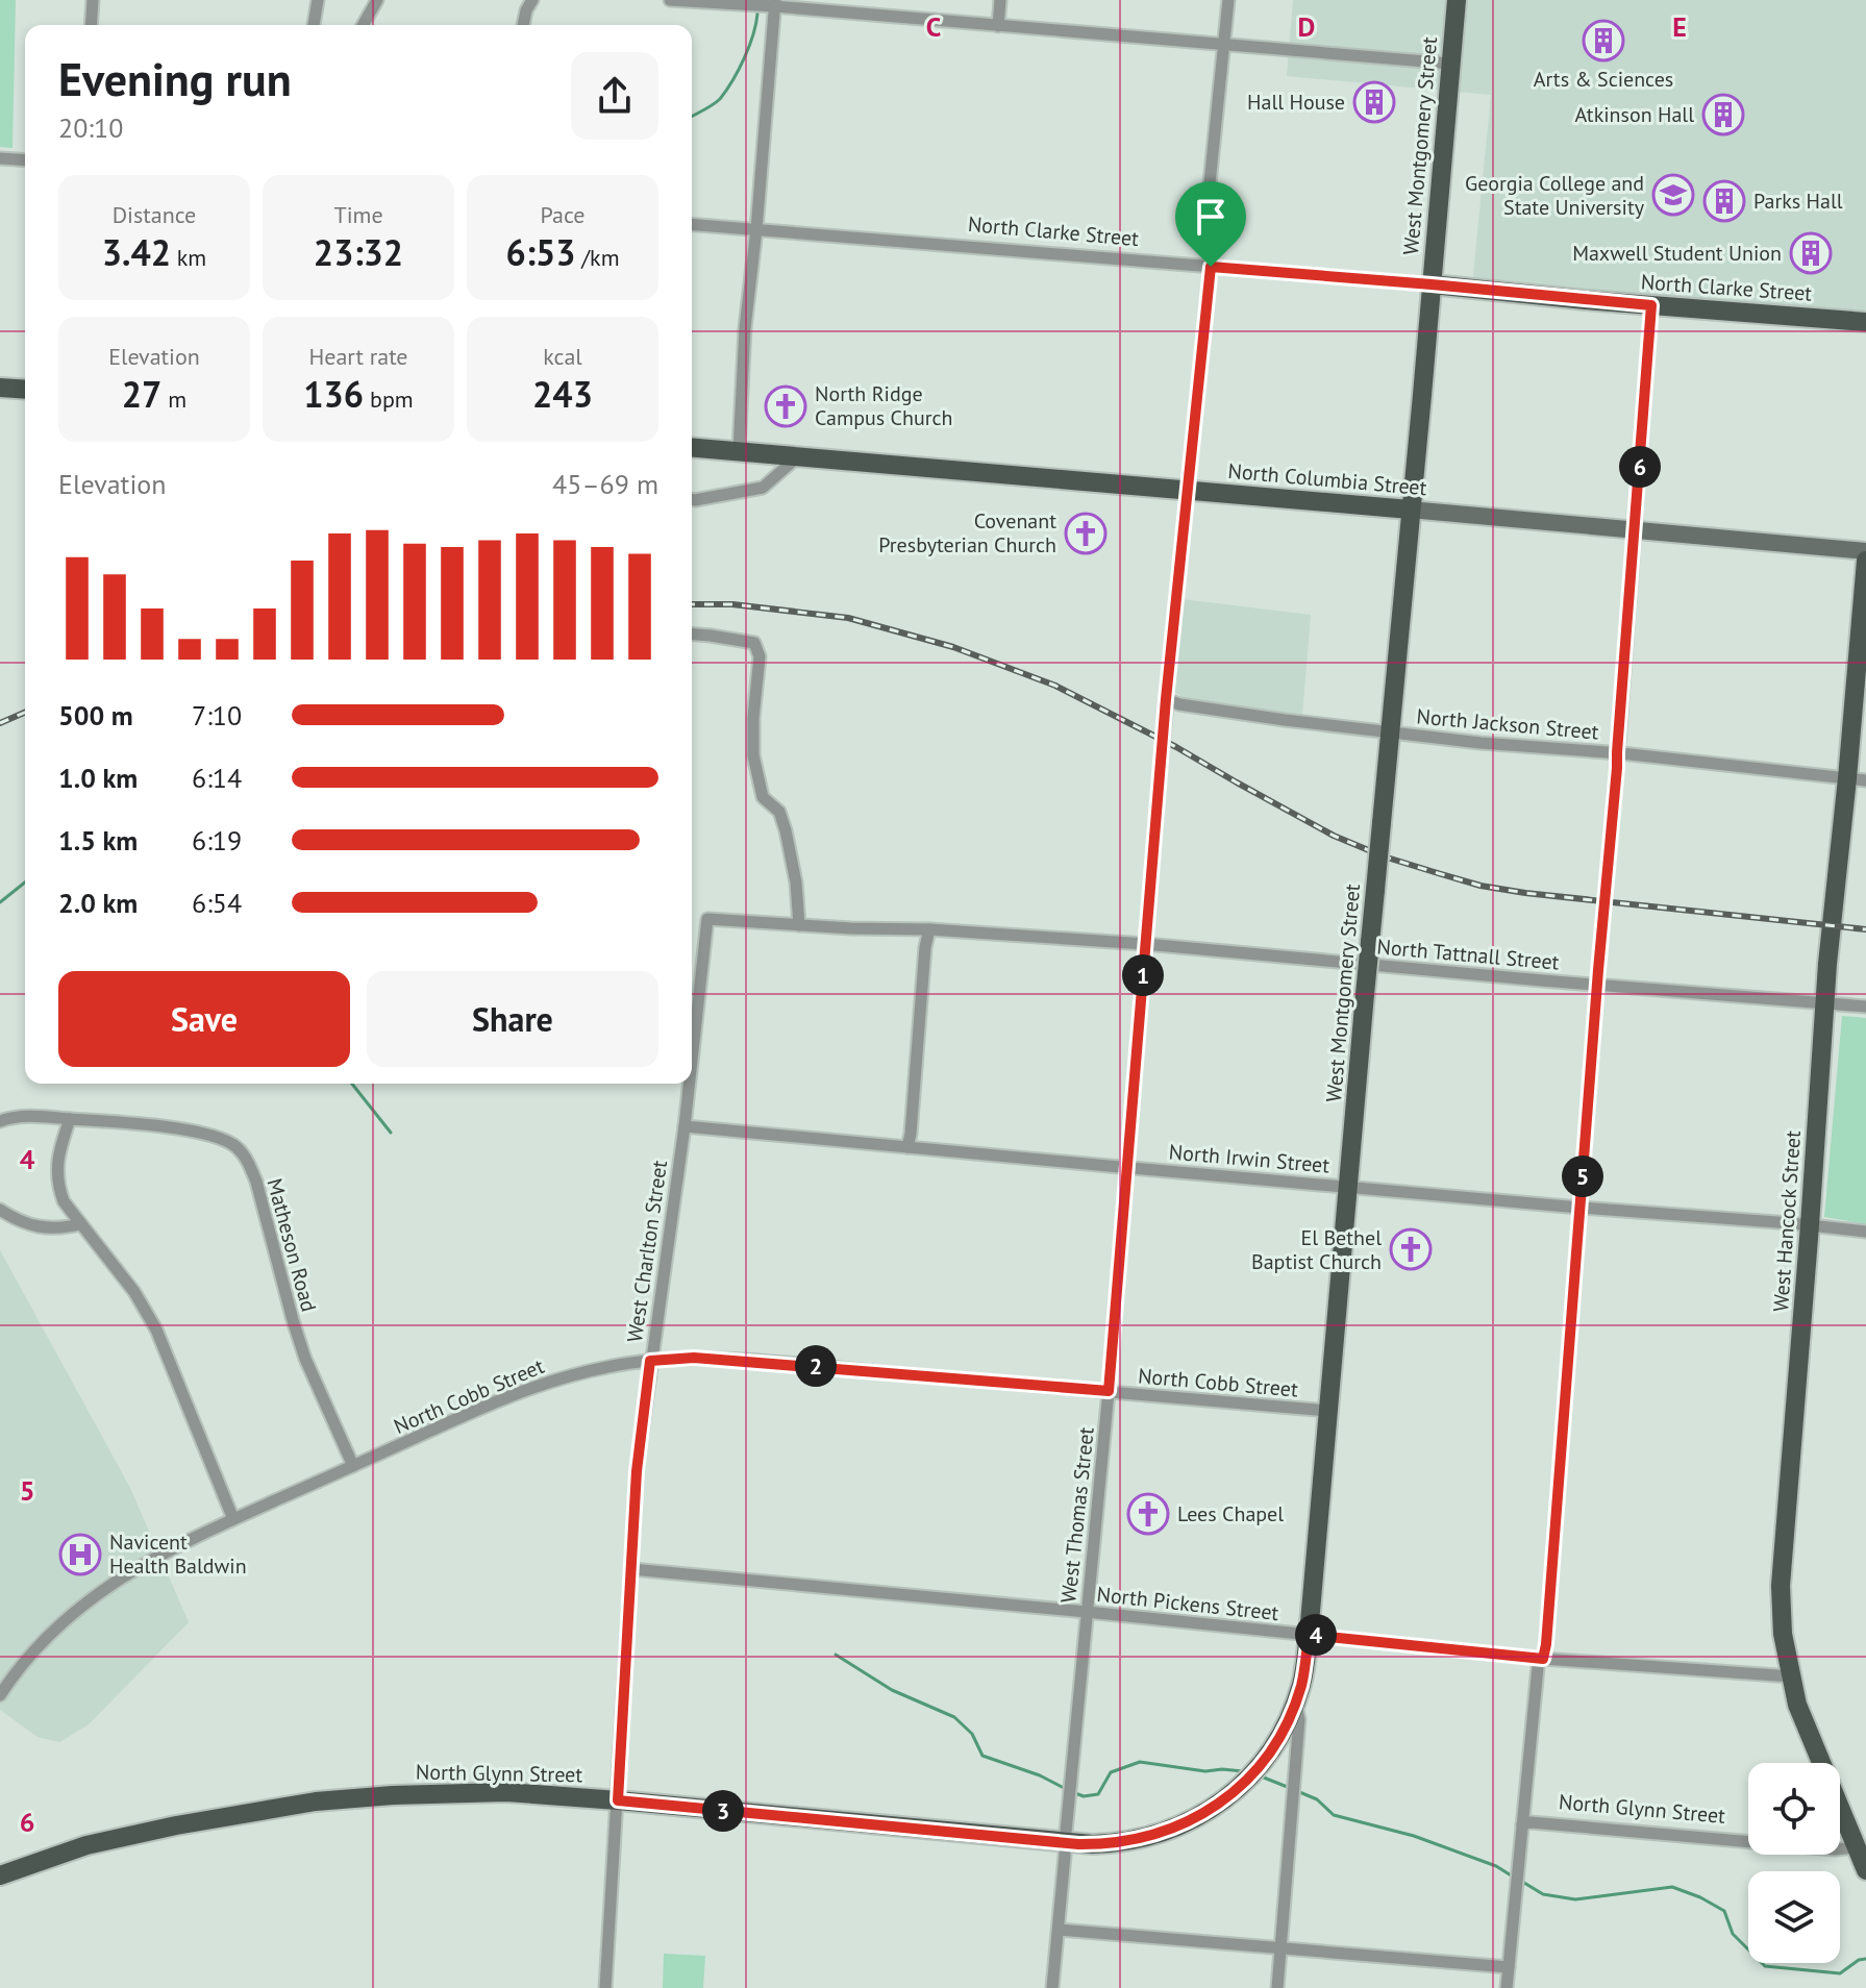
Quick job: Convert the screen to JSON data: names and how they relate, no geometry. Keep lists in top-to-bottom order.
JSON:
{
  "streets": {
    "main road": [
      "West Montgomery Street",
      "North Clarke Street",
      "North Columbia Street",
      "West Hancock Street",
      "North Glynn Street"
    ],
    "street": [
      "North Jackson Street",
      "North Tattnall Street",
      "North Irwin Street",
      "Matheson Road",
      "West Charlton Street",
      "North Cobb Street",
      "West Thomas Street",
      "North Pickens Street"
    ]
  },
  "crossings": [
    ["West Montgomery Street", "North Clarke Street"],
    ["West Montgomery Street", "North Columbia Street"],
    ["West Montgomery Street", "North Jackson Street"],
    ["West Montgomery Street", "North Irwin Street"],
    ["West Montgomery Street", "North Cobb Street"],
    ["West Montgomery Street", "North Pickens Street"],
    ["West Montgomery Street", "North Glynn Street"],
    ["North Clarke Street", "West Thomas Street"],
    ["North Columbia Street", "West Thomas Street"],
    ["North Jackson Street", "West Hancock Street"],
    ["North Jackson Street", "West Thomas Street"],
    ["North Tattnall Street", "West Hancock Street"],
    ["North Tattnall Street", "West Charlton Street"],
    ["North Tattnall Street", "West Thomas Street"],
    ["North Irwin Street", "West Hancock Street"],
    ["North Irwin Street", "West Charlton Street"],
    ["North Irwin Street", "West Thomas Street"],
    ["West Hancock Street", "North Pickens Street"],
    ["West Hancock Street", "North Glynn Street"],
    ["Matheson Road", "North Cobb Street"],
    ["West Charlton Street", "North Cobb Street"],
    ["West Charlton Street", "North Pickens Street"],
    ["West Charlton Street", "North Glynn Street"],
    ["North Cobb Street", "West Thomas Street"],
    ["West Thomas Street", "North Pickens Street"],
    ["West Thomas Street", "North Glynn Street"]
  ],
  "places": {
    "building": [
      "Arts & Sciences",
      "Hall House",
      "Atkinson Hall",
      "Parks Hall",
      "Maxwell Student Union"
    ],
    "school or university": ["Georgia College and State University"],
    "church": [
      "North Ridge Campus Church",
      "Covenant Presbyterian Church",
      "El Bethel Baptist Church",
      "Lees Chapel"
    ],
    "hospital": ["Navicent Health Baldwin"]
  },
  "page": {
    "heading": ["Evening run", "20:10"],
    "stats": [
      ["Distance", "3.42 km"],
      ["Time", "23:32"],
      ["Pace", "6:53 /km"],
      ["Elevation", "27 m"],
      ["Heart rate", "136 bpm"],
      ["kcal", "243"]
    ],
    "pins": [
      "6",
      "1",
      "5",
      "2",
      "4",
      "3"
    ],
    "chart": ["Elevation", "45–69 m"],
    "list": [
      {
        "name": "500 m",
        "note": "7:10"
      },
      {
        "name": "1.0 km",
        "note": "6:14"
      },
      {
        "name": "1.5 km",
        "note": "6:19"
      },
      {
        "name": "2.0 km",
        "note": "6:54"
      }
    ],
    "buttons": ["Save", "Share"]
  },
  "grid": {
    "columns": ["C", "D", "E"],
    "rows": ["4", "5", "6"]
  }
}
